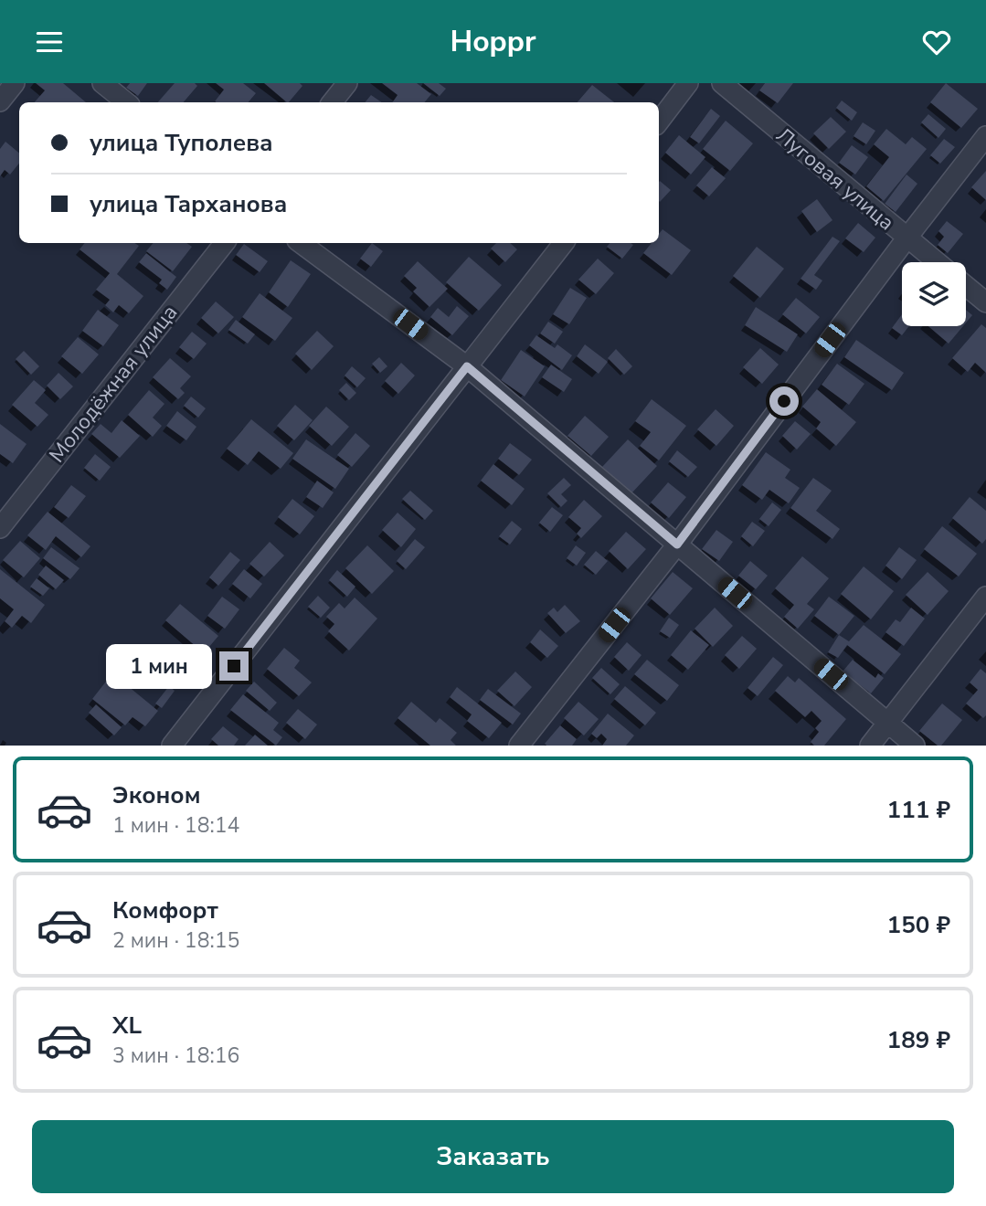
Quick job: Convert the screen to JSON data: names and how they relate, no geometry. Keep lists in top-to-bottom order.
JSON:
{
  "streets": {
    "street": ["Луговая улица", "Молодёжная улица"]
  },
  "page": {
    "header": "Hoppr",
    "banner": ["улица Туполева", "улица Тарханова"],
    "bubble": "1 мин",
    "list": [
      {
        "name": "Эконом",
        "note": "1 мин · 18:14",
        "value": "111 ₽"
      },
      {
        "name": "Комфорт",
        "note": "2 мин · 18:15",
        "value": "150 ₽"
      },
      {
        "name": "XL",
        "note": "3 мин · 18:16",
        "value": "189 ₽"
      }
    ],
    "buttons": "Заказать"
  }
}
